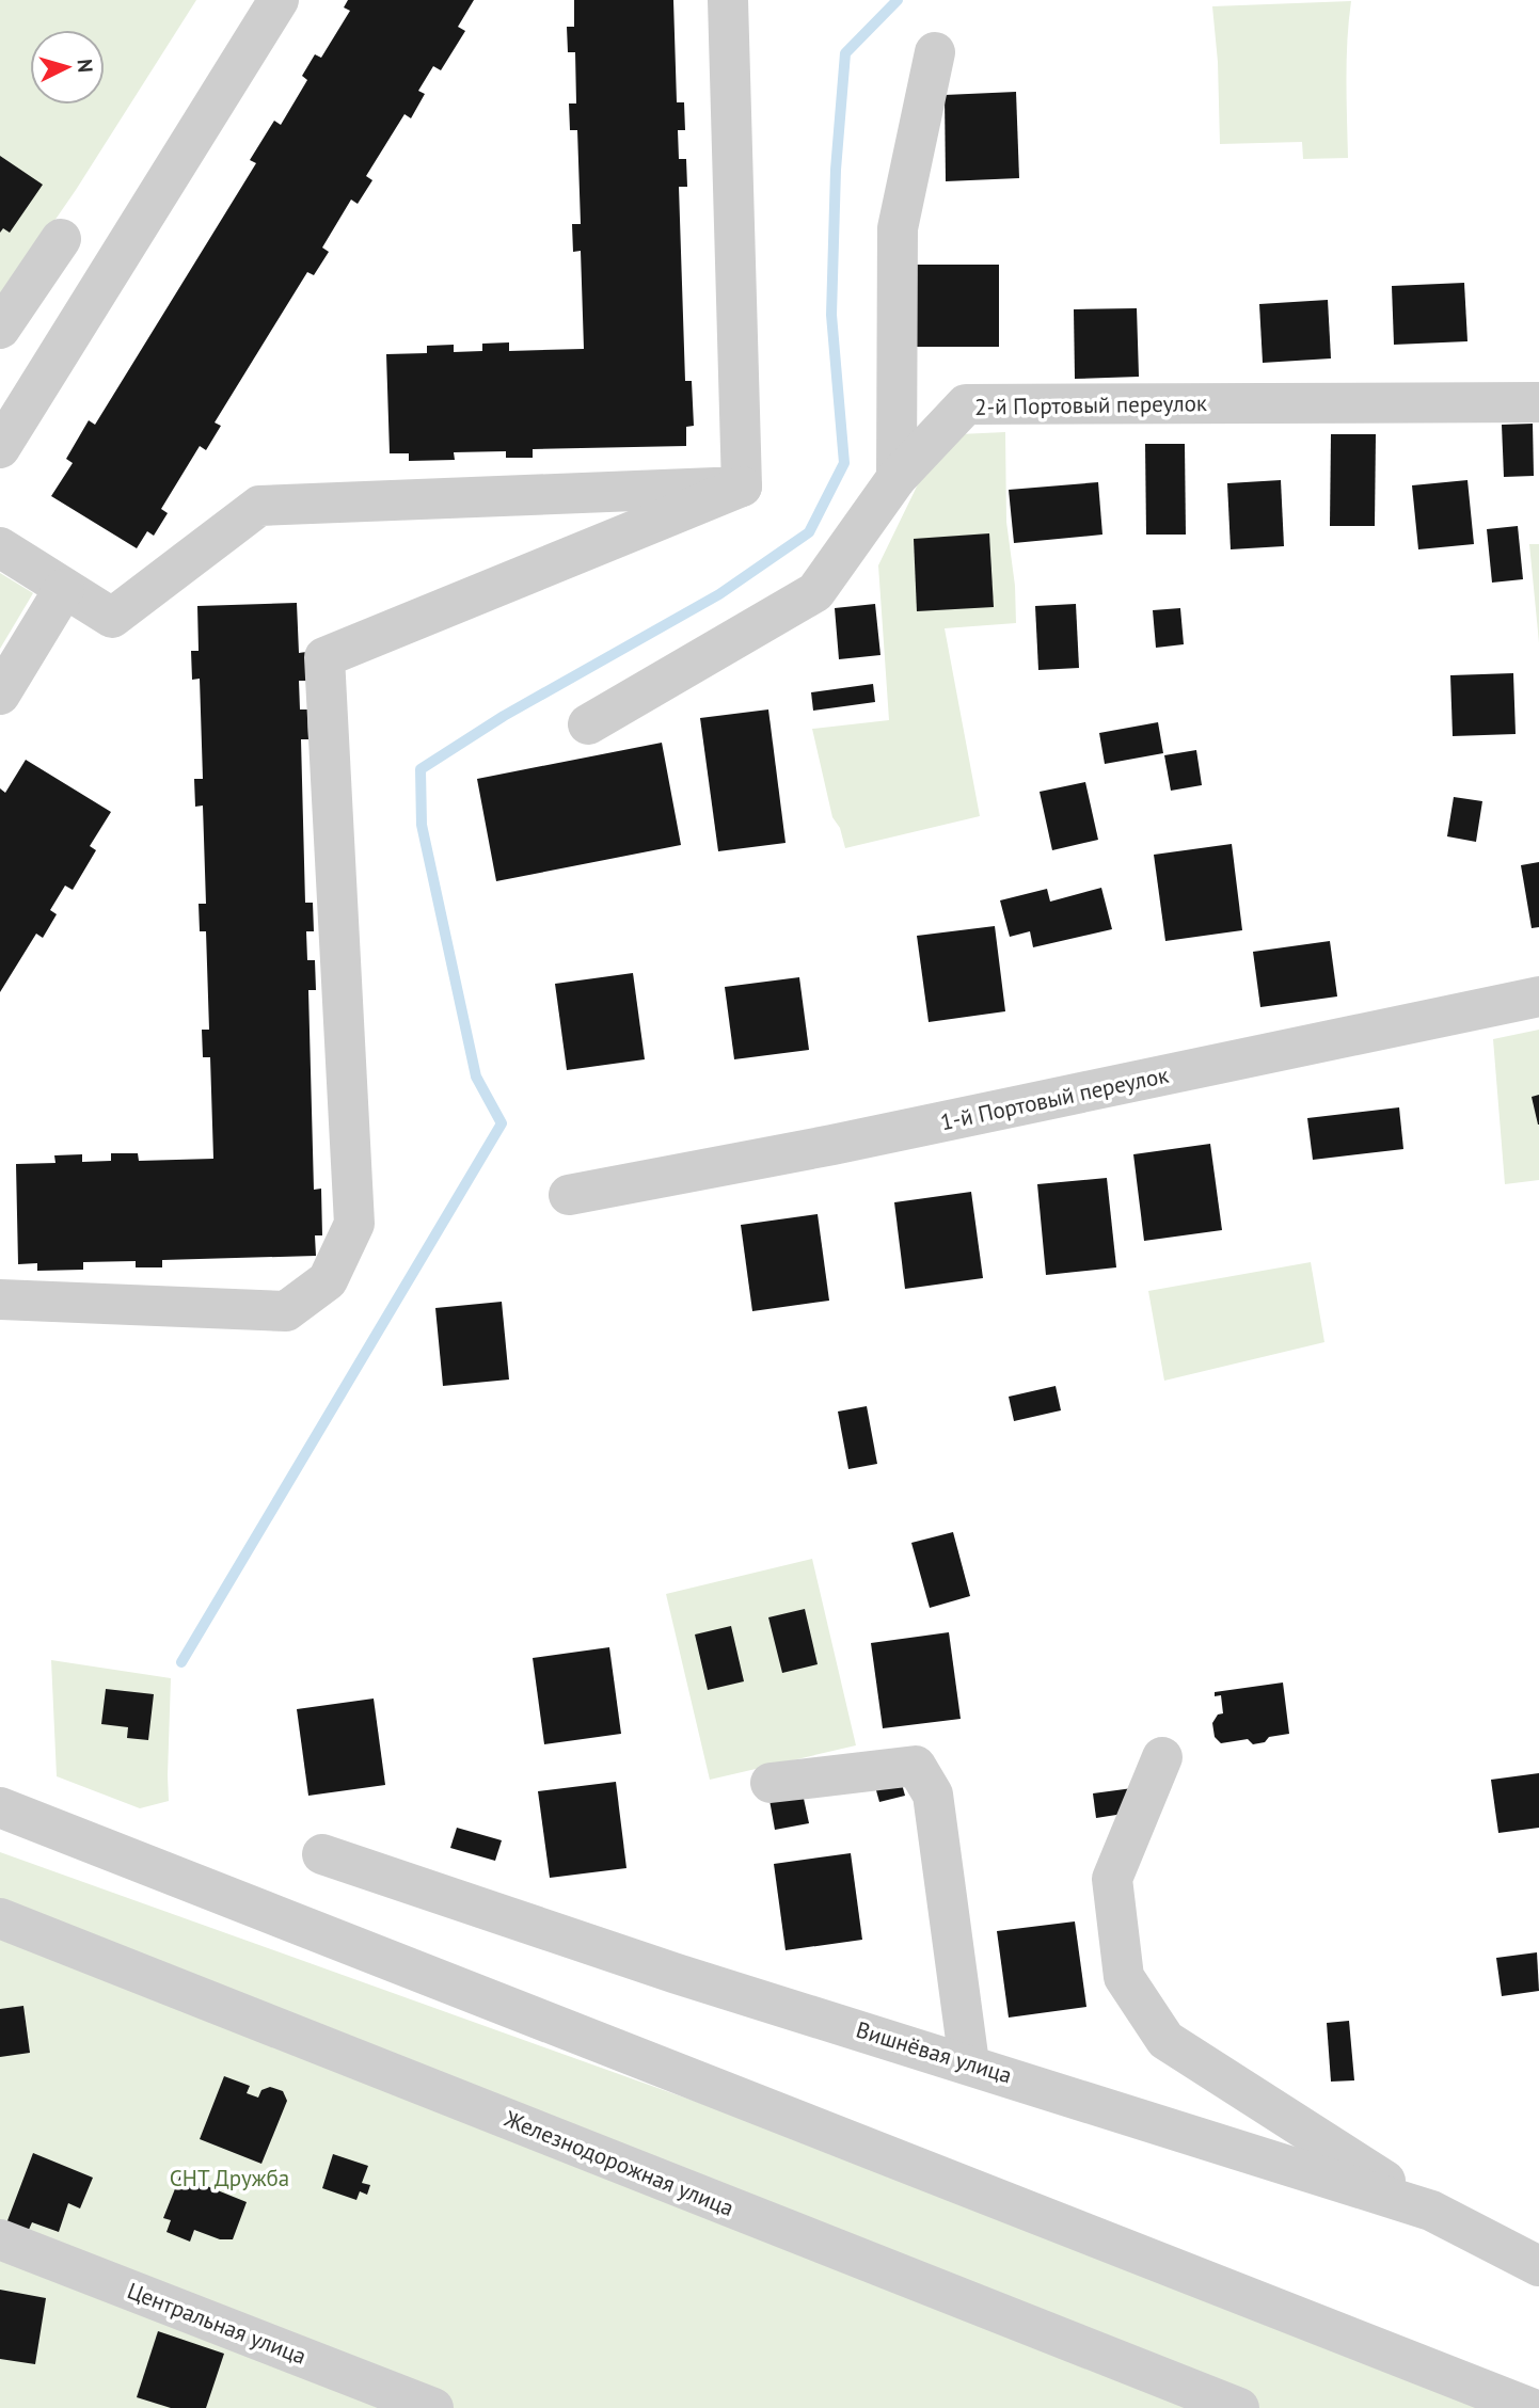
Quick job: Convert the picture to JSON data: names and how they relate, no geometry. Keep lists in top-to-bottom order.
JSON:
{
  "streets": {
    "street": [
      "2-й Портовый переулок",
      "1-й Портовый переулок",
      "Вишнёвая улица",
      "Железнодорожная улица",
      "Центральная улица"
    ]
  },
  "parks": ["СНТ Дружба"],
  "north": "right"
}
